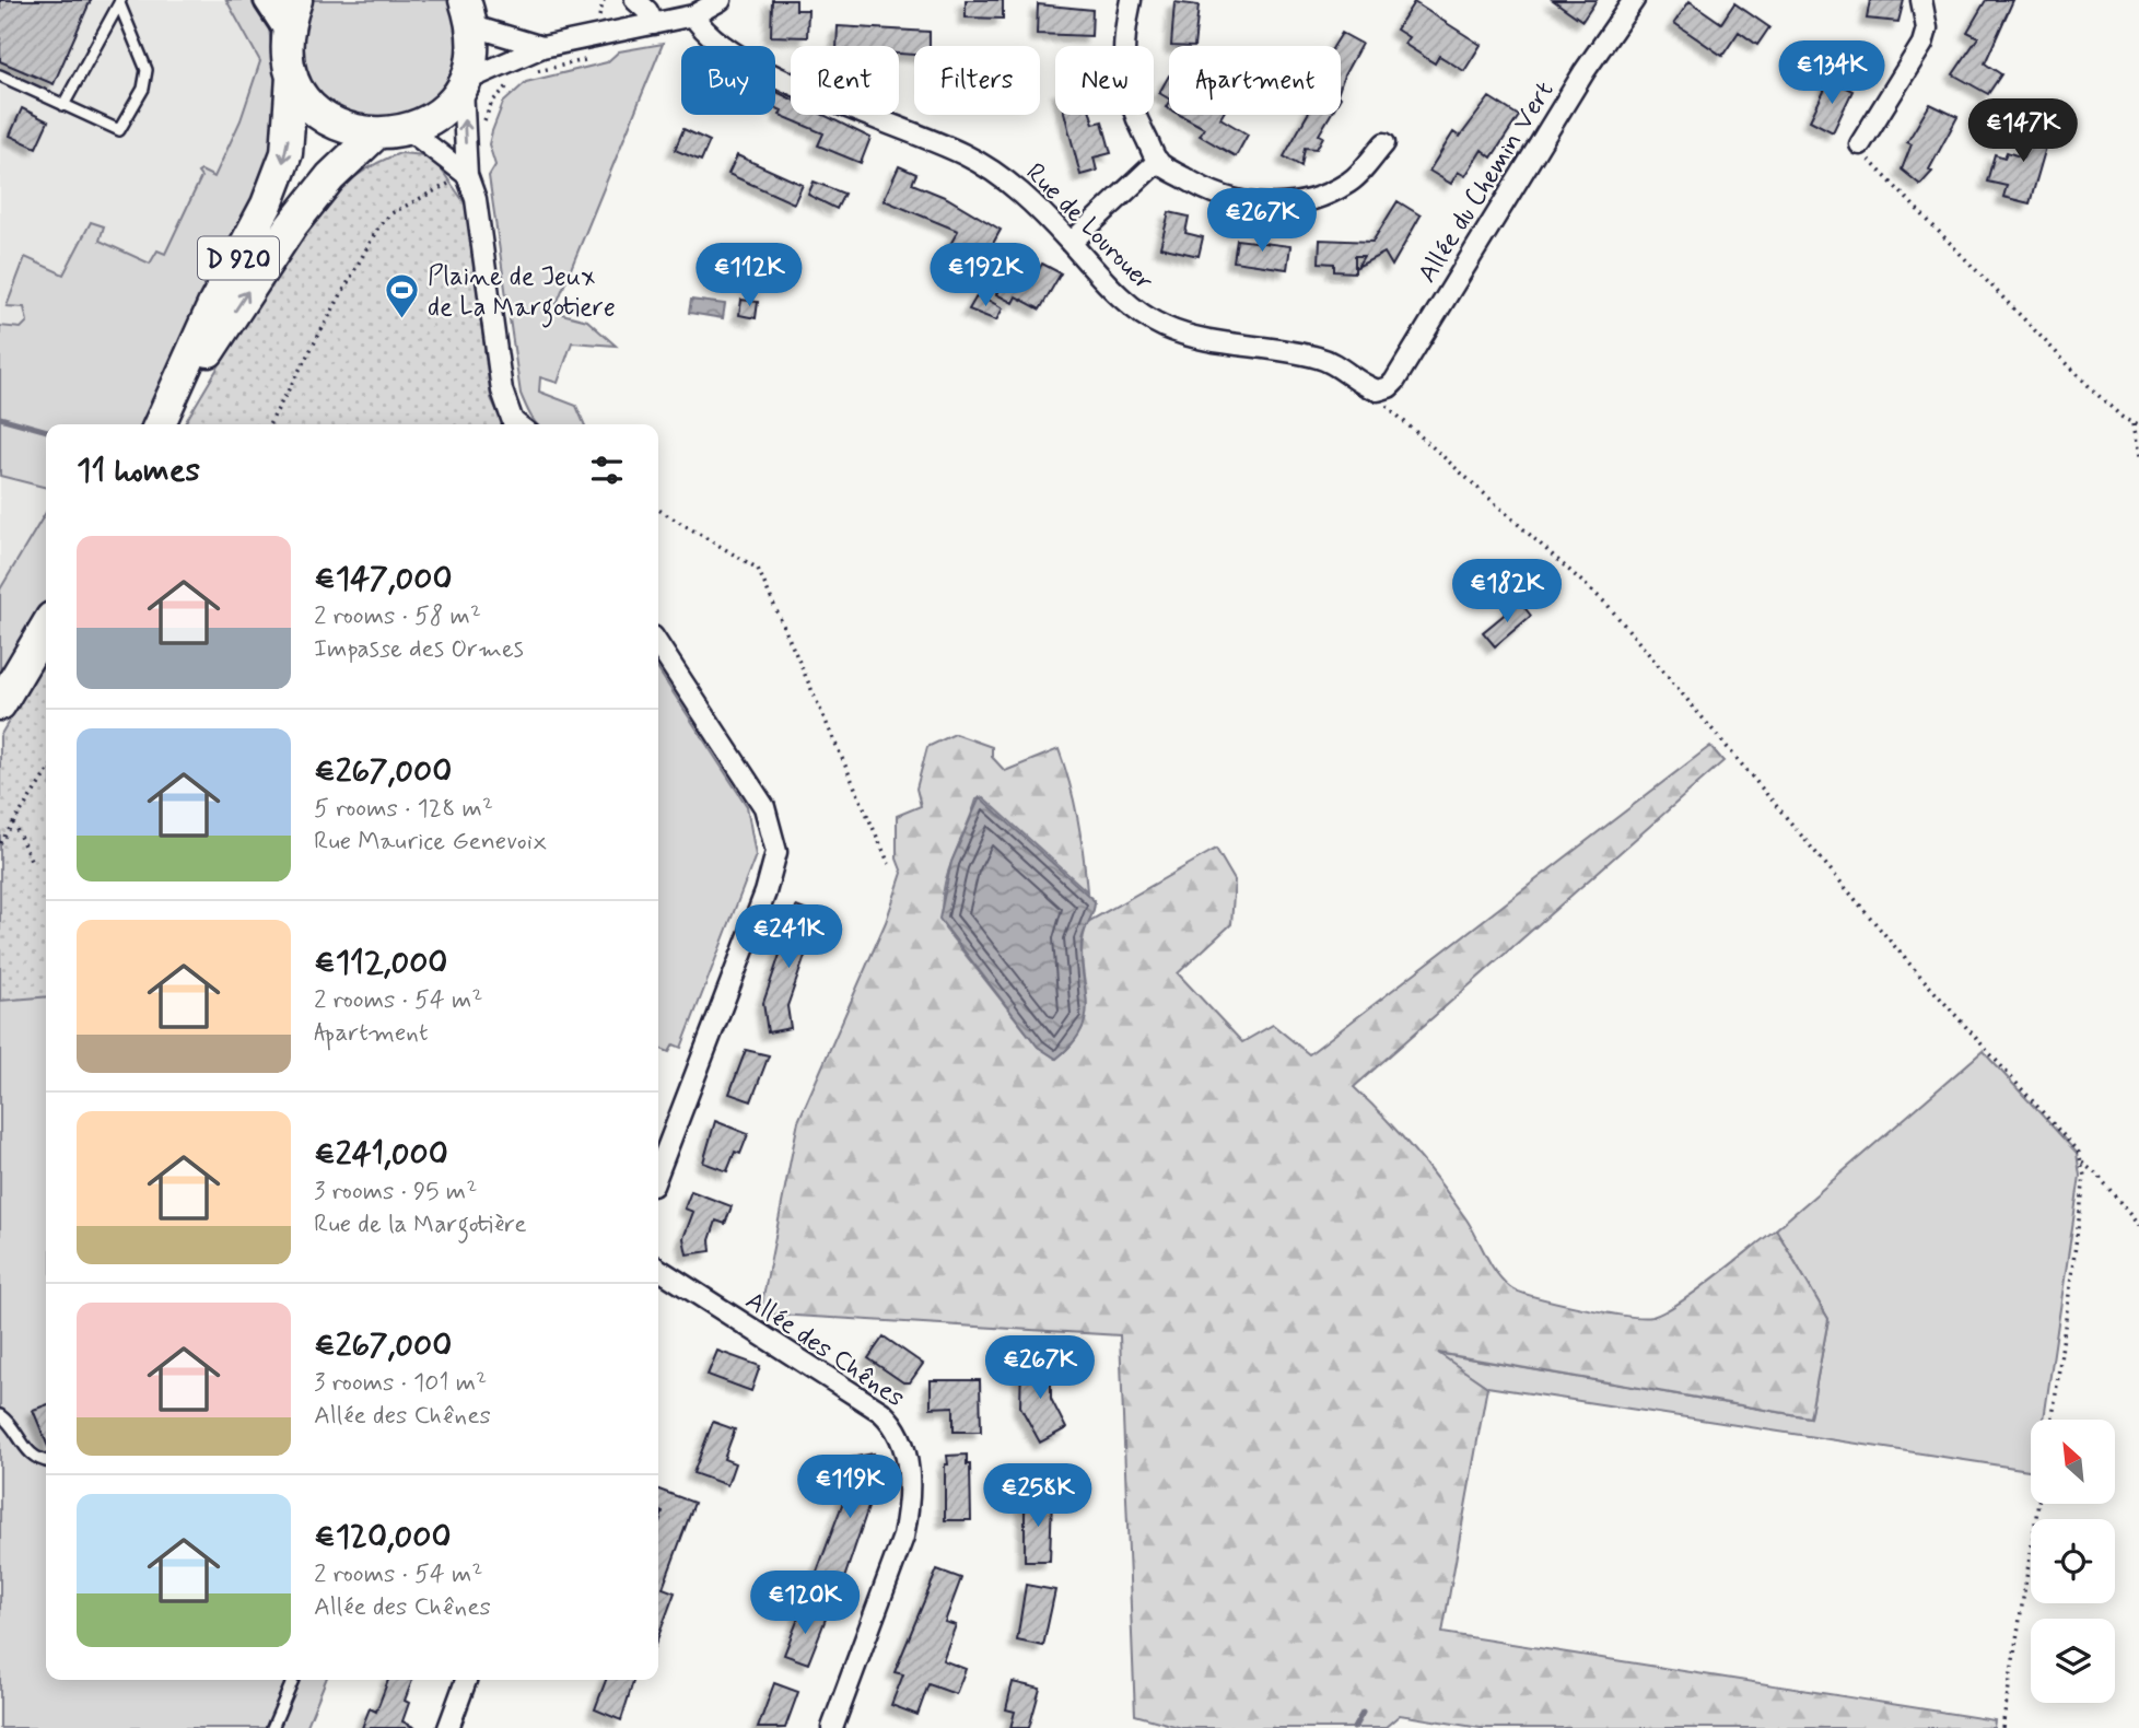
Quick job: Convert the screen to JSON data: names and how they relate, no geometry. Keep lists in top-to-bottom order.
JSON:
{
  "streets": {
    "main road": ["D 920"],
    "street": ["Allée du Chemin Vert", "Rue de Lourouer", "Allée des Chênes"]
  },
  "crossings": [
    ["Allée du Chemin Vert", "Rue de Lourouer"]
  ],
  "places": {
    "sports": ["Plaine de Jeux de La Margotiere"]
  },
  "north": "top left",
  "page": {
    "price": [
      "€134K",
      "€147K",
      "€267K",
      "€112K",
      "€192K",
      "€182K",
      "€241K",
      "€267K",
      "€119K",
      "€258K",
      "€120K"
    ],
    "chip": [
      "Buy",
      "Rent",
      "Filters",
      "New",
      "Apartment"
    ],
    "heading": "11 homes",
    "list": [
      {
        "name": "€147,000",
        "note": "2 rooms · 58 m² · Impasse des Ormes"
      },
      {
        "name": "€267,000",
        "note": "5 rooms · 128 m² · Rue Maurice Genevoix"
      },
      {
        "name": "€112,000",
        "note": "2 rooms · 54 m² · Apartment"
      },
      {
        "name": "€241,000",
        "note": "3 rooms · 95 m² · Rue de la Margotière"
      },
      {
        "name": "€267,000",
        "note": "3 rooms · 101 m² · Allée des Chênes"
      },
      {
        "name": "€120,000",
        "note": "2 rooms · 54 m² · Allée des Chênes"
      }
    ]
  }
}
